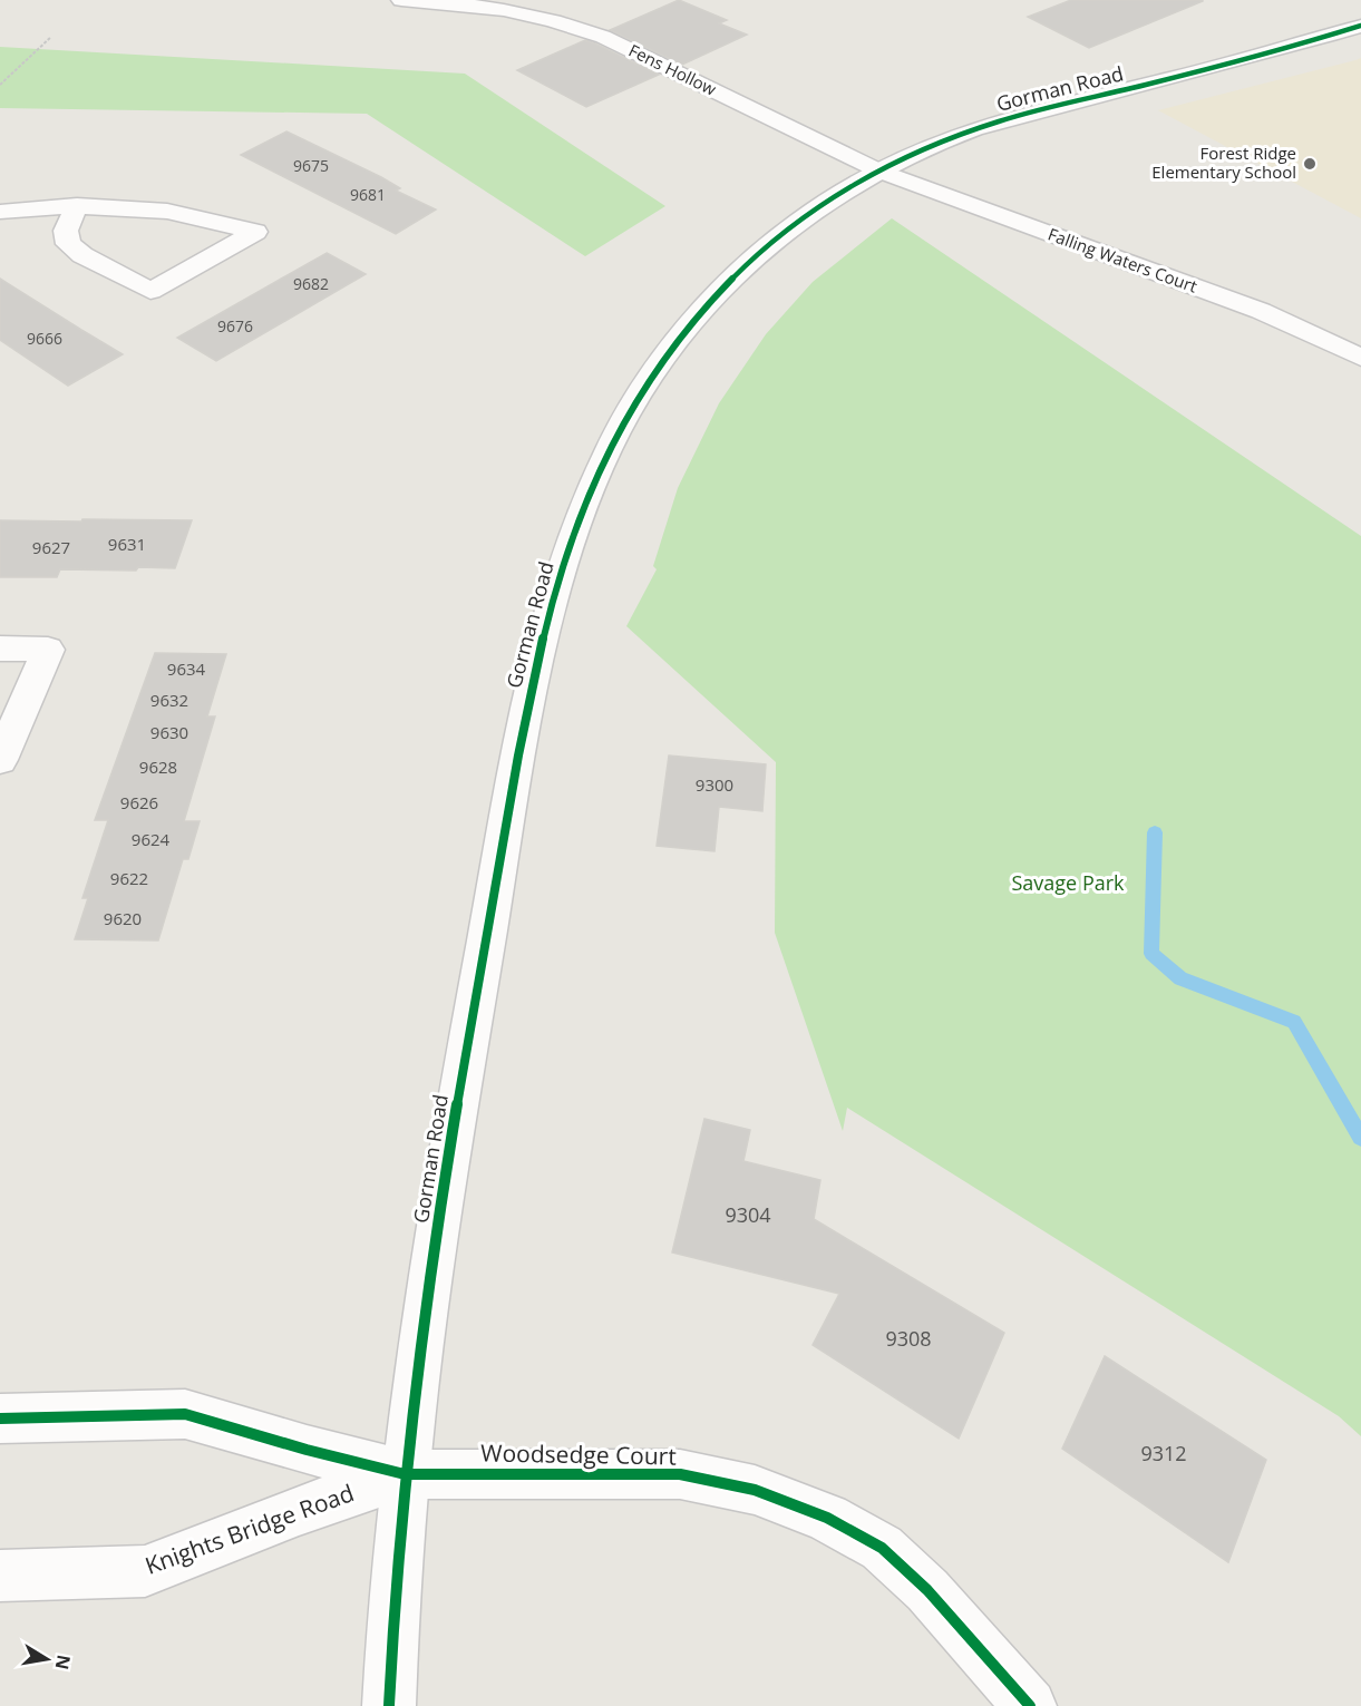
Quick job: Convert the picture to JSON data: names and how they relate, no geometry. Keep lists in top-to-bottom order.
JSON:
{
  "streets": {
    "street": [
      "Fens Hollow",
      "Gorman Road",
      "Falling Waters Court",
      "Woodsedge Court",
      "Knights Bridge Road"
    ]
  },
  "crossings": [
    ["Fens Hollow", "Gorman Road"],
    ["Fens Hollow", "Falling Waters Court"],
    ["Gorman Road", "Falling Waters Court"],
    ["Gorman Road", "Woodsedge Court"],
    ["Gorman Road", "Knights Bridge Road"],
    ["Woodsedge Court", "Knights Bridge Road"]
  ],
  "parks": ["Savage Park"],
  "places": ["Forest Ridge Elementary School"],
  "house_numbers": [
    "9675",
    "9681",
    "9682",
    "9676",
    "9666",
    "9631",
    "9627",
    "9634",
    "9632",
    "9630",
    "9628",
    "9300",
    "9626",
    "9624",
    "9622",
    "9620",
    "9304",
    "9308",
    "9312"
  ],
  "north": "right"
}
